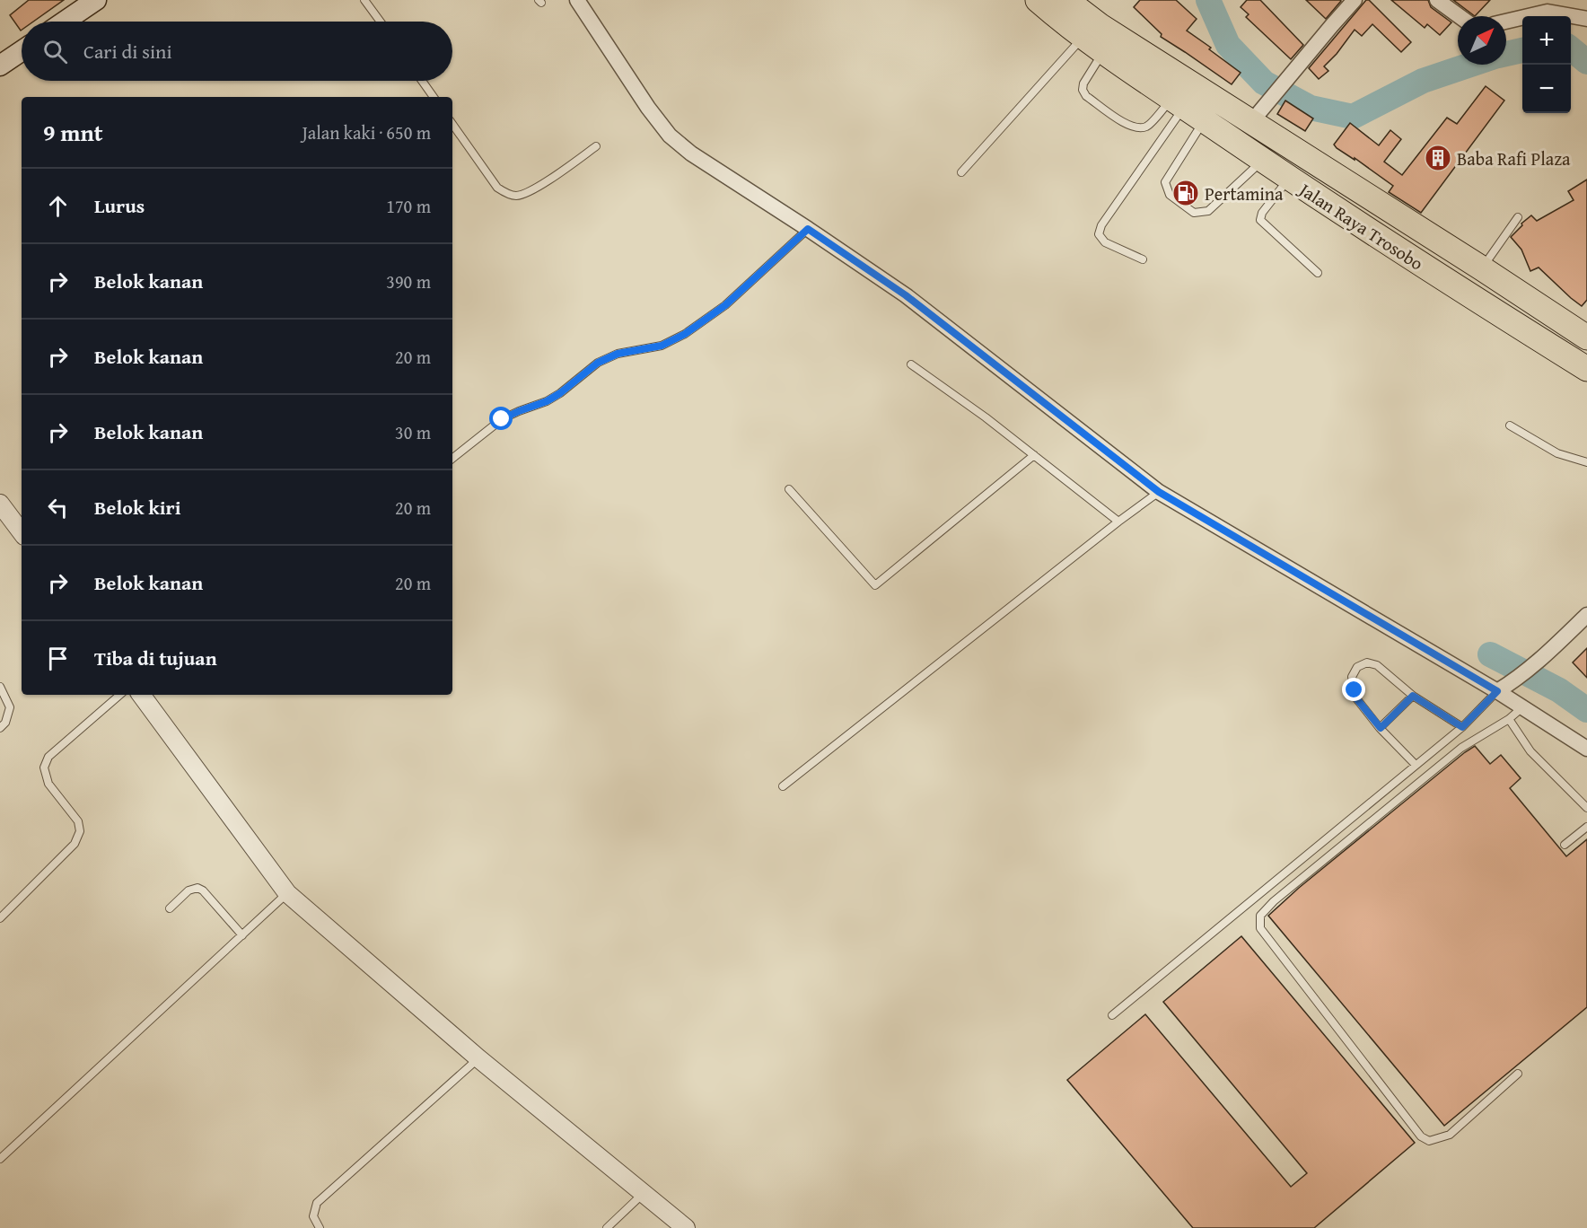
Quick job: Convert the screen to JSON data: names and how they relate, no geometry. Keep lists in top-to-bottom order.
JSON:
{
  "streets": {
    "highway": ["Jalan Raya Trosobo"]
  },
  "places": {
    "building": ["Baba Rafi Plaza"],
    "fuel station": ["Pertamina"]
  },
  "north": "top right",
  "page": {
    "map_buttons": ["+", "−"],
    "search": "Cari di sini",
    "heading": ["9 mnt", "Jalan kaki · 650 m"],
    "list": [
      ["Lurus", "170 m"],
      ["Belok kanan", "390 m"],
      ["Belok kanan", "20 m"],
      ["Belok kanan", "30 m"],
      ["Belok kiri", "20 m"],
      ["Belok kanan", "20 m"],
      "Tiba di tujuan"
    ]
  }
}
